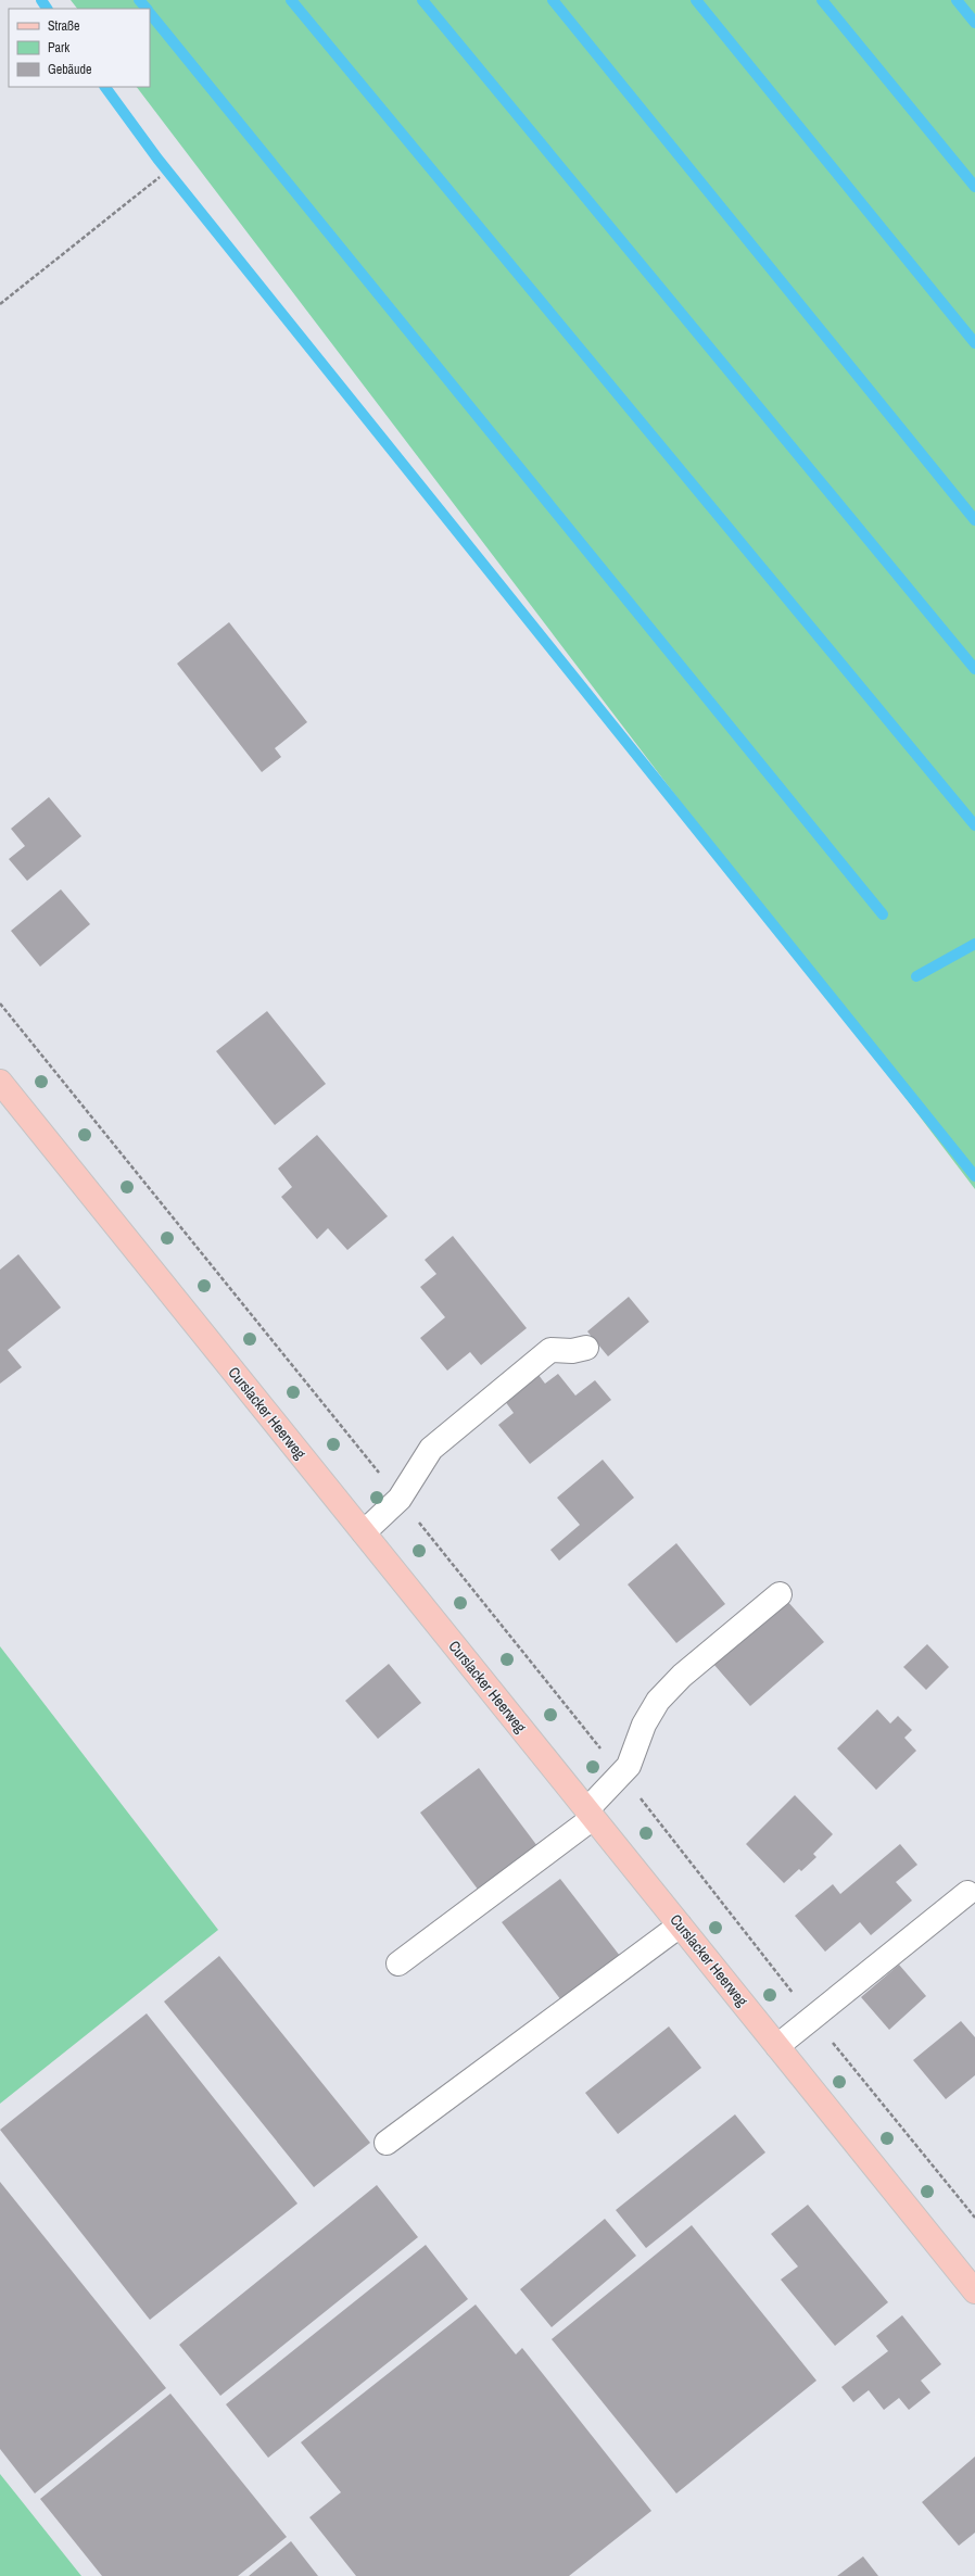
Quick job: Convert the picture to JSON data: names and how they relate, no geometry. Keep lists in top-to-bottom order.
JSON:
{
  "streets": {
    "main road": ["Curslacker Heerweg"]
  },
  "legend": ["Straße", "Park", "Gebäude"]
}
